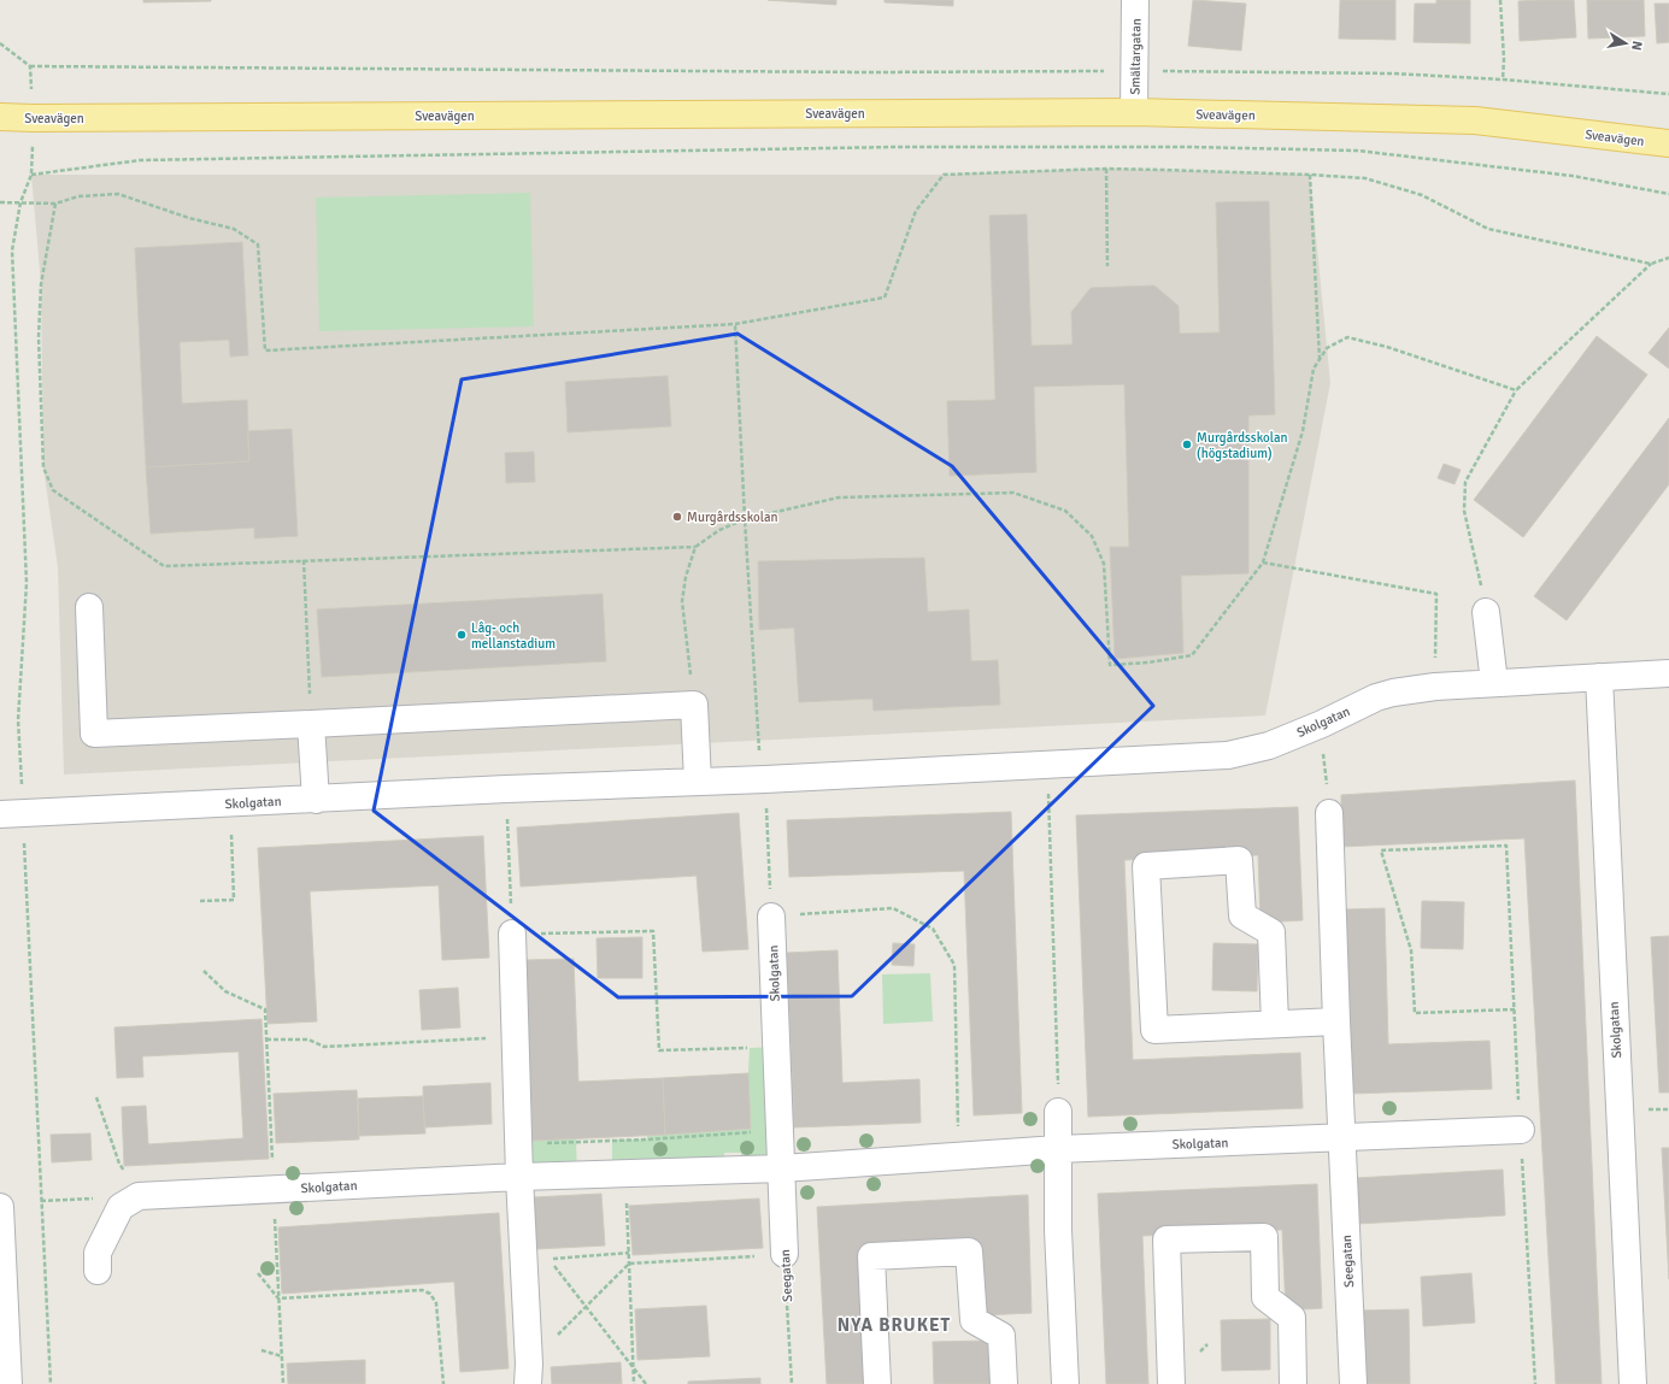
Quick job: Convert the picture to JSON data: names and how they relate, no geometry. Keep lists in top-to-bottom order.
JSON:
{
  "streets": {
    "main road": ["Sveavägen"],
    "street": ["Smältargatan", "Skolgatan", "Seegatan"]
  },
  "crossings": [
    ["Smältargatan", "Sveavägen"],
    ["Skolgatan", "Seegatan"]
  ],
  "districts": ["NYA BRUKET"],
  "places": ["Murgårdsskolan (högstadium)", "Murgårdsskolan", "Låg- och mellanstadium"],
  "north": "right"
}
